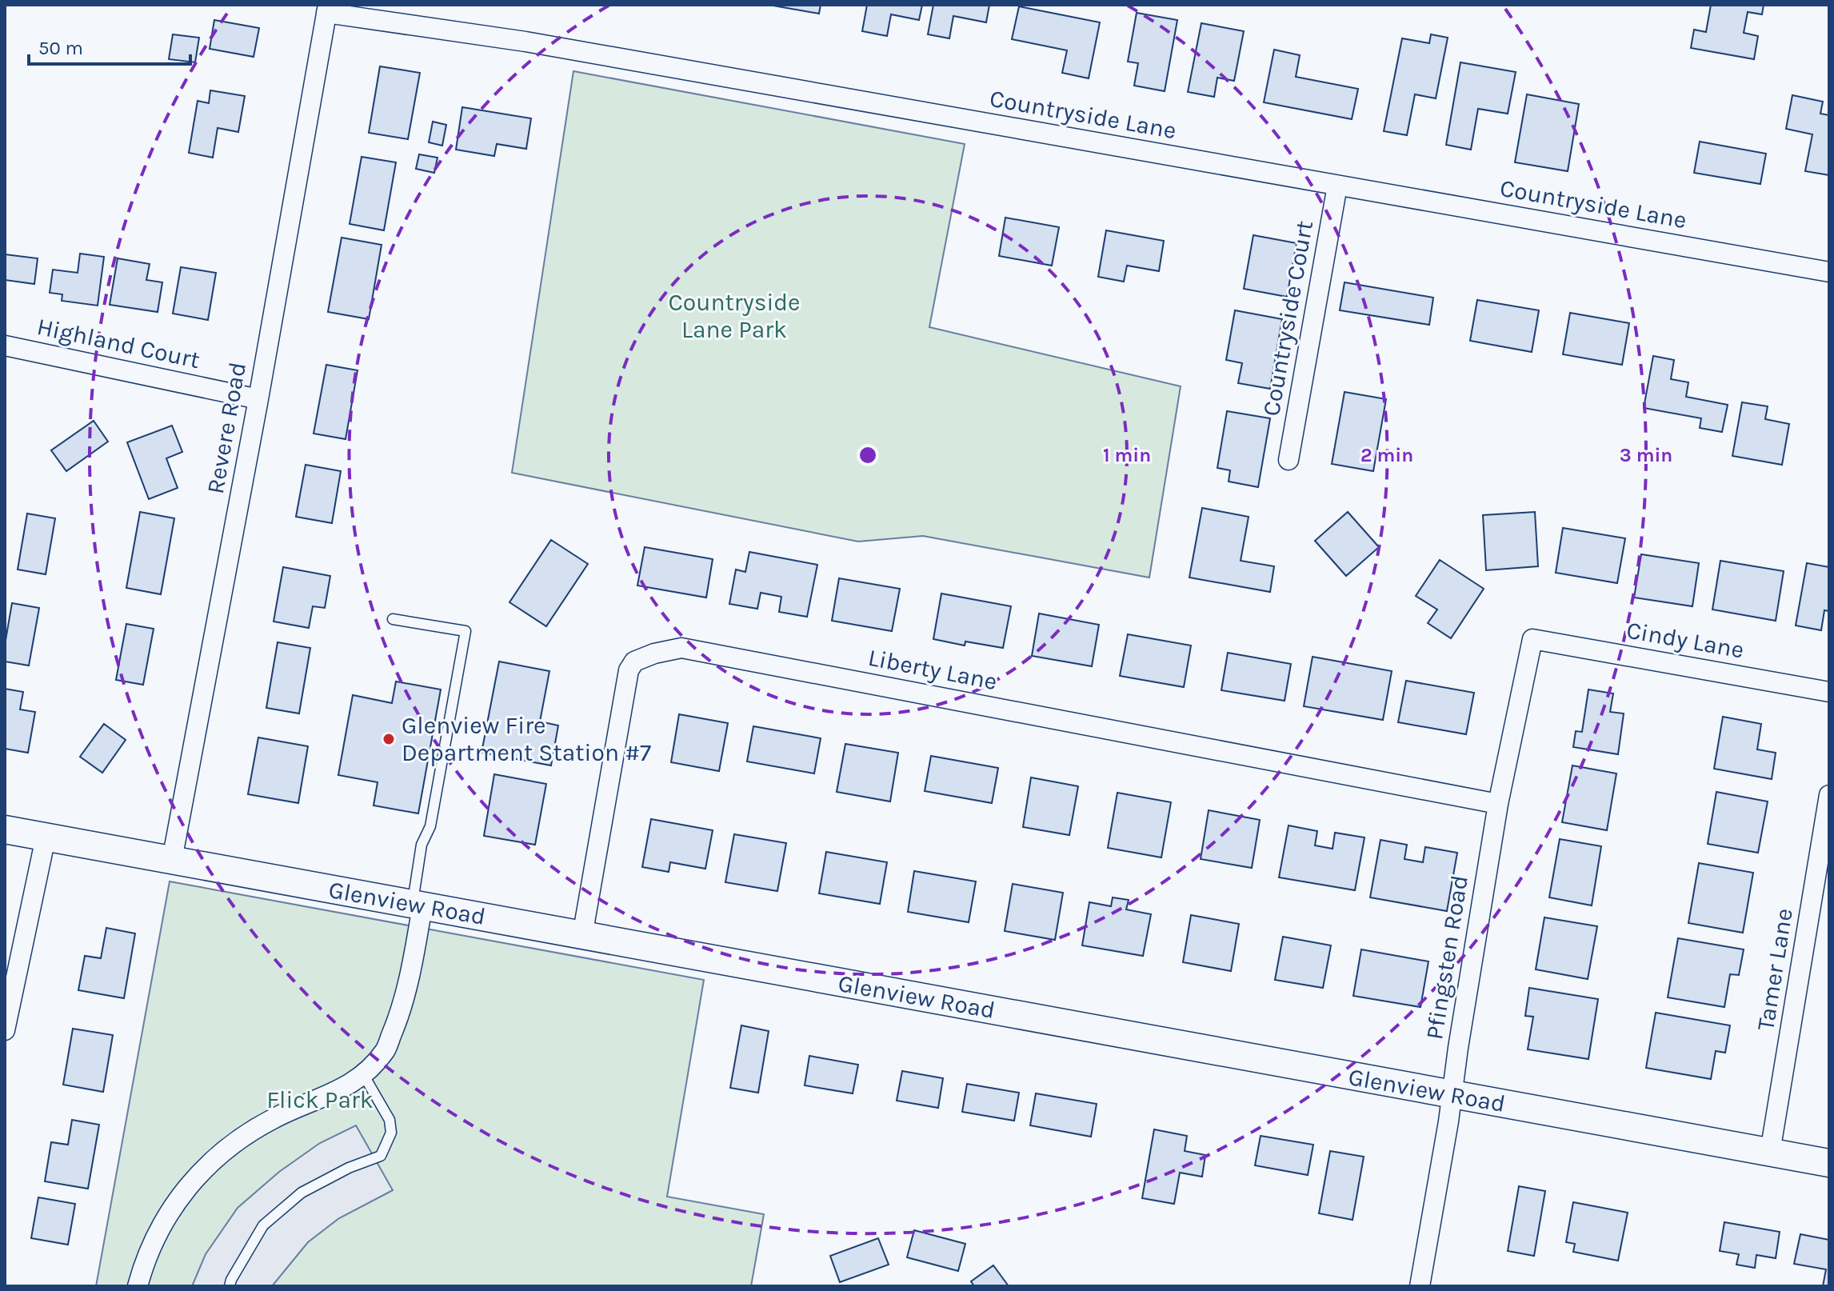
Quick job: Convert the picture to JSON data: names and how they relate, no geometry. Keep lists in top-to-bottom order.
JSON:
{
  "streets": {
    "main road": ["Glenview Road"],
    "street": [
      "Countryside Lane",
      "Countryside Court",
      "Highland Court",
      "Revere Road",
      "Cindy Lane",
      "Liberty Lane",
      "Pfingsten Road",
      "Tamer Lane"
    ]
  },
  "crossings": [
    ["Countryside Lane", "Countryside Court"],
    ["Countryside Lane", "Revere Road"],
    ["Highland Court", "Revere Road"],
    ["Revere Road", "Glenview Road"],
    ["Cindy Lane", "Pfingsten Road"],
    ["Liberty Lane", "Glenview Road"],
    ["Liberty Lane", "Pfingsten Road"],
    ["Glenview Road", "Pfingsten Road"],
    ["Glenview Road", "Tamer Lane"]
  ],
  "parks": ["Countryside Lane Park", "Flick Park"],
  "places": ["Glenview Fire Department Station #7"],
  "scale_bar": "50 m",
  "rings": ["1 min", "2 min", "3 min"]
}
